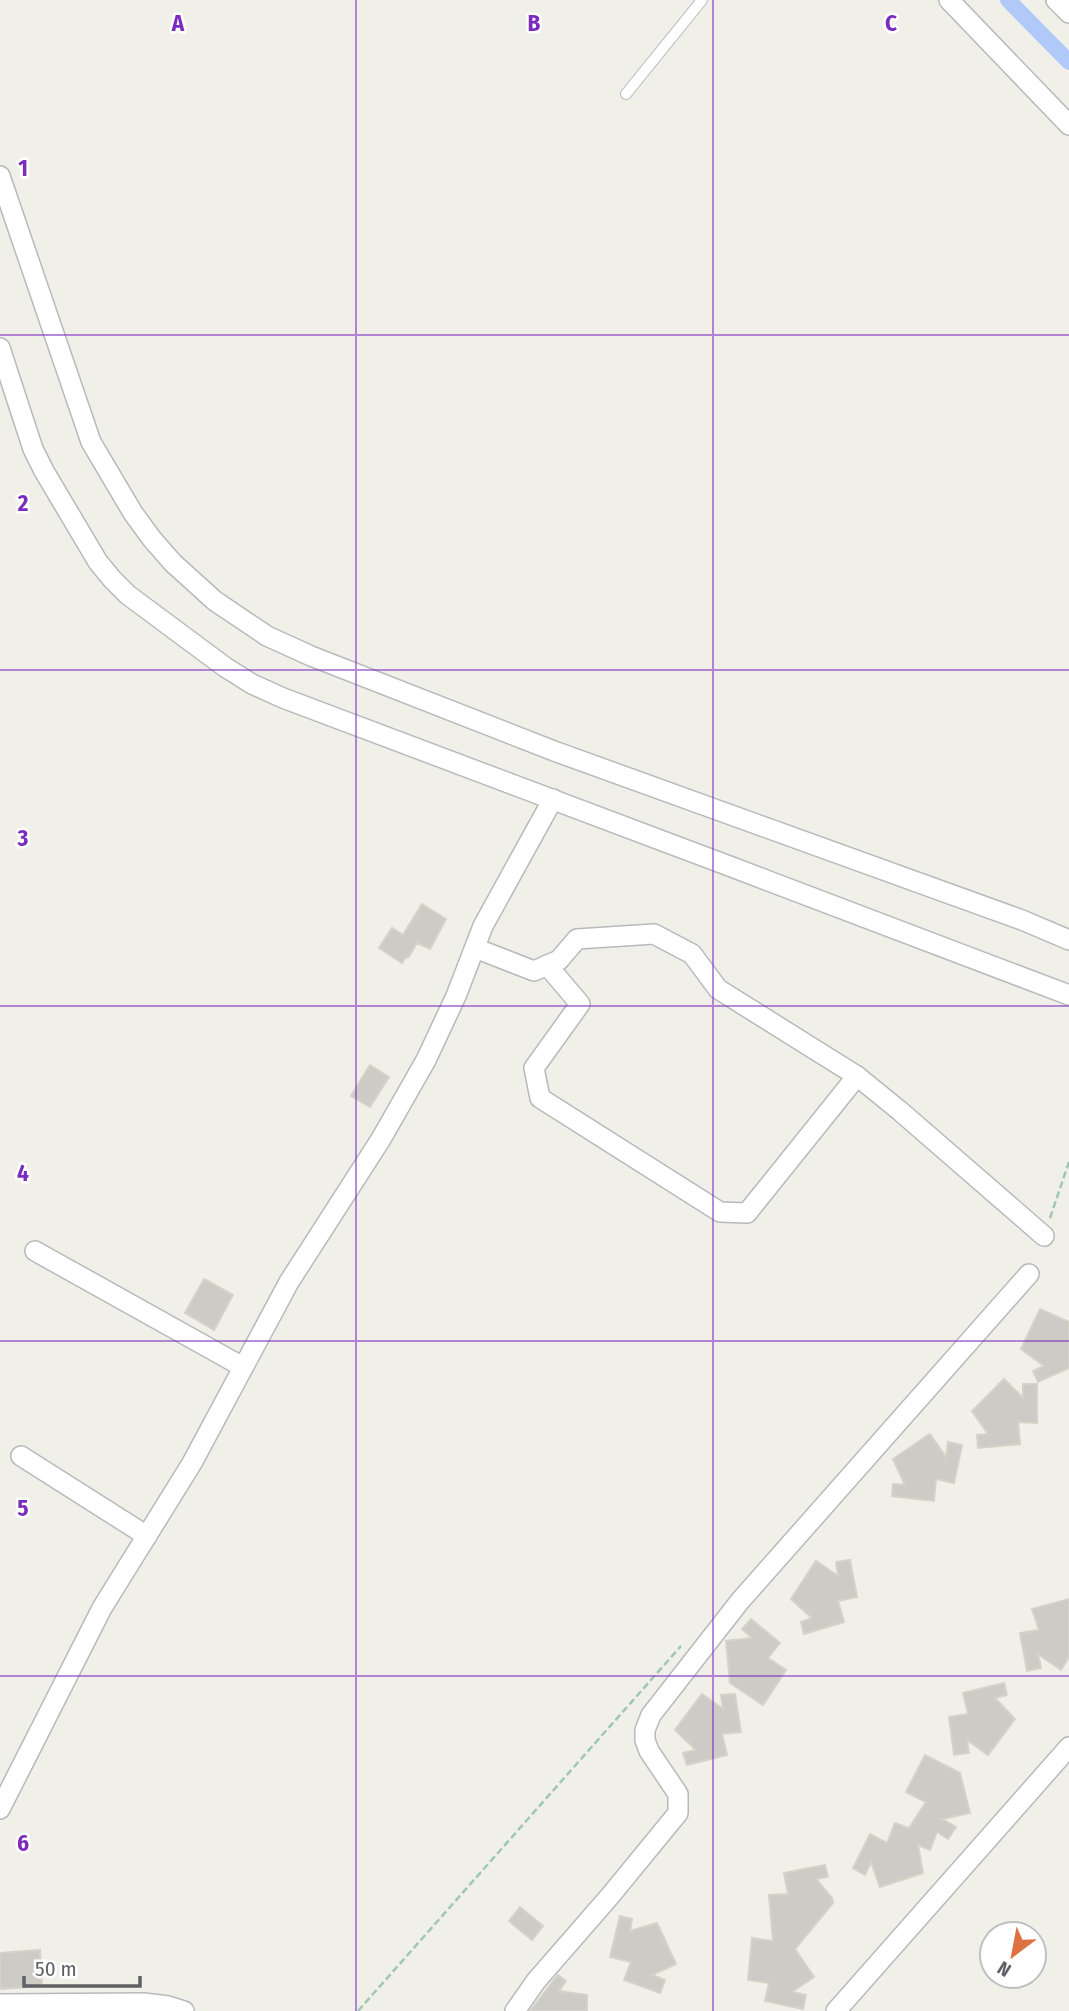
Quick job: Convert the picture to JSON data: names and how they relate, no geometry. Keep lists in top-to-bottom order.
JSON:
{
  "scale_bar": "50 m",
  "north": "bottom left",
  "grid": {
    "columns": ["A", "B", "C"],
    "rows": [
      "1",
      "2",
      "3",
      "4",
      "5",
      "6"
    ]
  }
}
